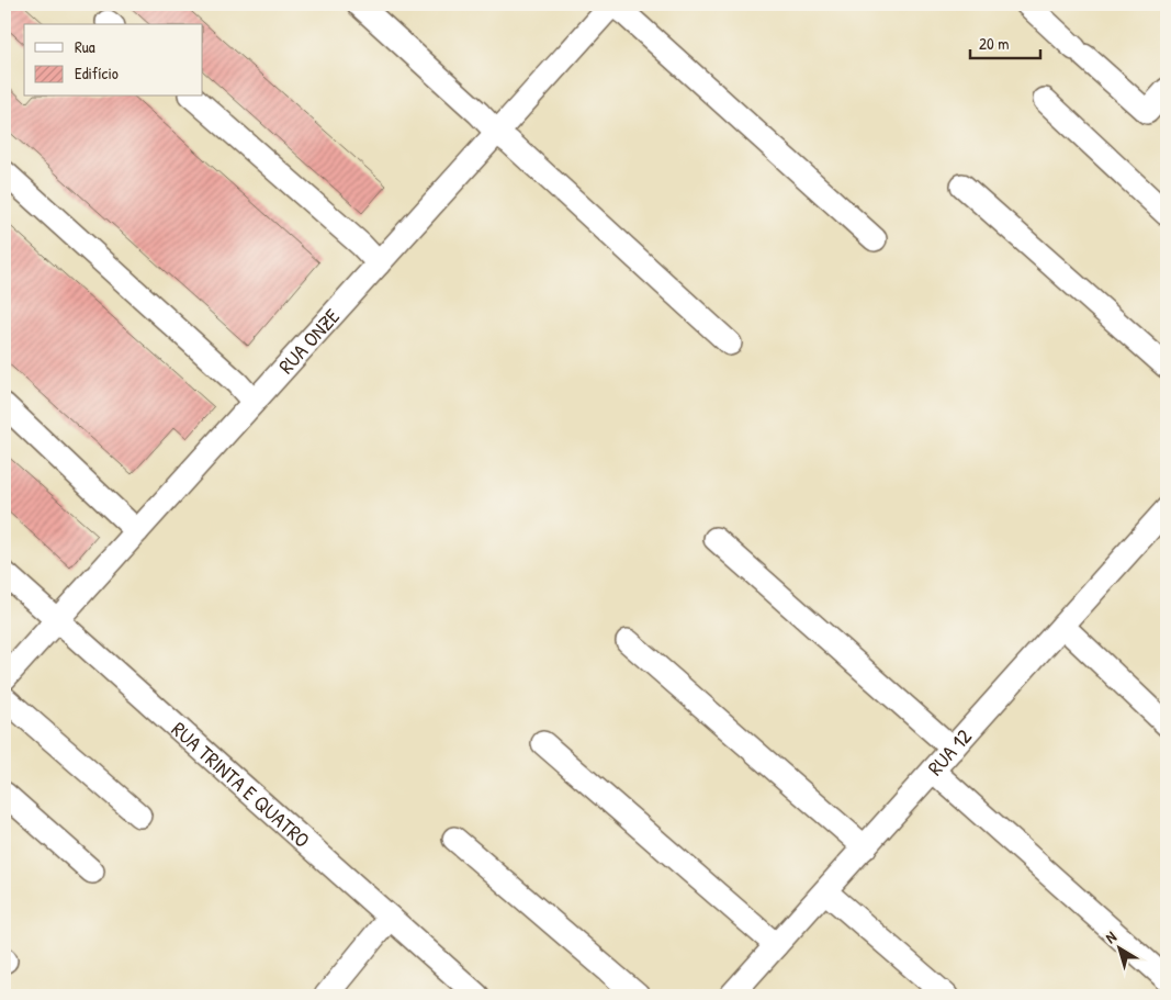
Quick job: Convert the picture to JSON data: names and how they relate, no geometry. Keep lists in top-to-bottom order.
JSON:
{
  "streets": {
    "street": ["RUA ONZE", "RUA 12", "RUA TRINTA E QUATRO"]
  },
  "crossings": [
    ["RUA ONZE", "RUA TRINTA E QUATRO"]
  ],
  "legend": ["Rua", "Edifício"],
  "scale_bar": "20 m",
  "north": "top left"
}
